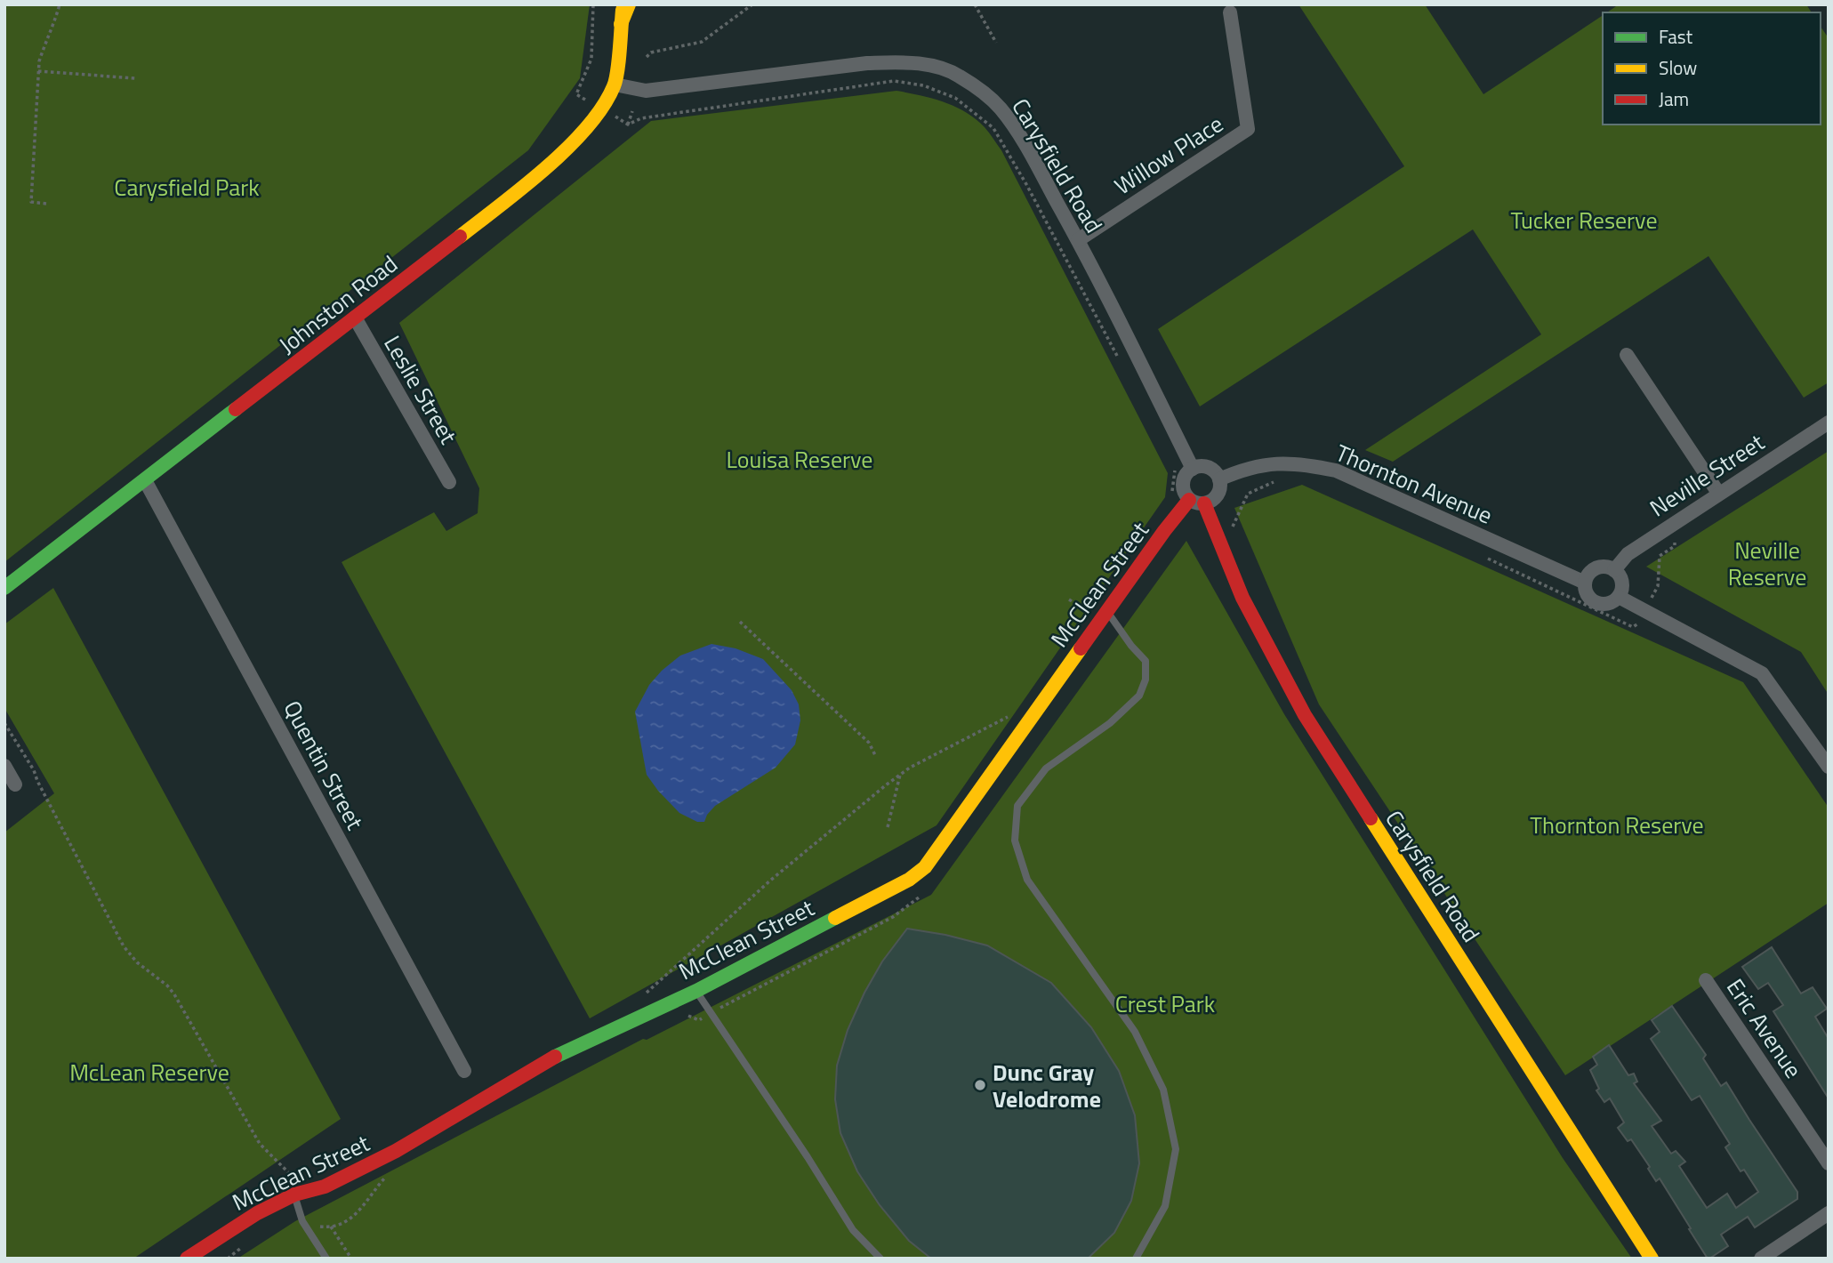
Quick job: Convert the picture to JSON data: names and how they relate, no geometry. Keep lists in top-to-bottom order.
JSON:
{
  "streets": {
    "main road": ["Carysfield Road", "Johnston Road", "McClean Street"],
    "street": [
      "Willow Place",
      "Leslie Street",
      "Neville Street",
      "Thornton Avenue",
      "Quentin Street",
      "Eric Avenue"
    ]
  },
  "crossings": [
    ["Willow Place", "Carysfield Road"],
    ["Carysfield Road", "Johnston Road"],
    ["Carysfield Road", "Thornton Avenue"],
    ["Carysfield Road", "McClean Street"],
    ["Johnston Road", "Leslie Street"],
    ["Johnston Road", "Quentin Street"],
    ["Neville Street", "Thornton Avenue"],
    ["Thornton Avenue", "McClean Street"]
  ],
  "parks": [
    "Carysfield Park",
    "Tucker Reserve",
    "Louisa Reserve",
    "Neville Reserve",
    "Thornton Reserve",
    "Crest Park",
    "McLean Reserve"
  ],
  "places": ["Dunc Gray Velodrome"],
  "legend": ["Fast", "Slow", "Jam"]
}
